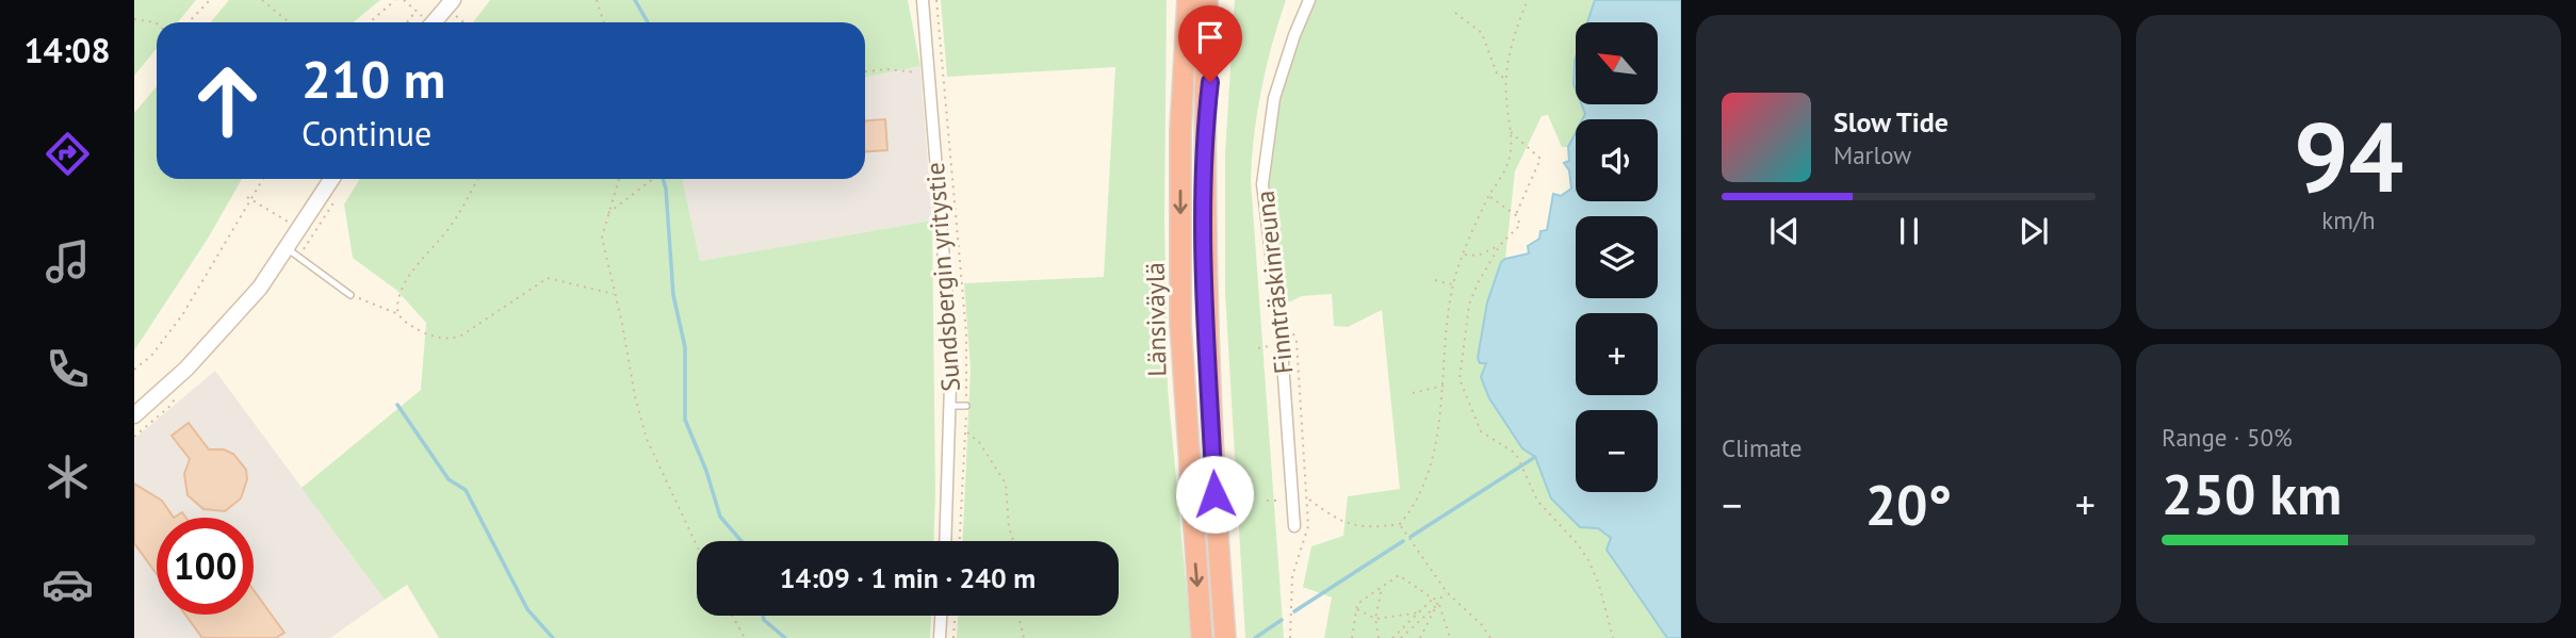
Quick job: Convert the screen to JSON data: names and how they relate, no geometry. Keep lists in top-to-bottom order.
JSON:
{
  "streets": {
    "highway": ["Länsiväylä"],
    "street": ["Sundsbergin yritystie", "Finnträskinreuna"]
  },
  "north": "top left",
  "page": {
    "tabs": "14:08",
    "tile": [
      ["94", "km/h"],
      "Climate",
      ["Range · 50%", "250 km"]
    ],
    "map_buttons": ["+", "−"],
    "turn": ["210 m", "Continue"],
    "song": ["Slow Tide", "Marlow"],
    "heat": ["−", "20°", "+"],
    "limit": "100",
    "trip": "14:09 · 1 min · 240 m"
  }
}
